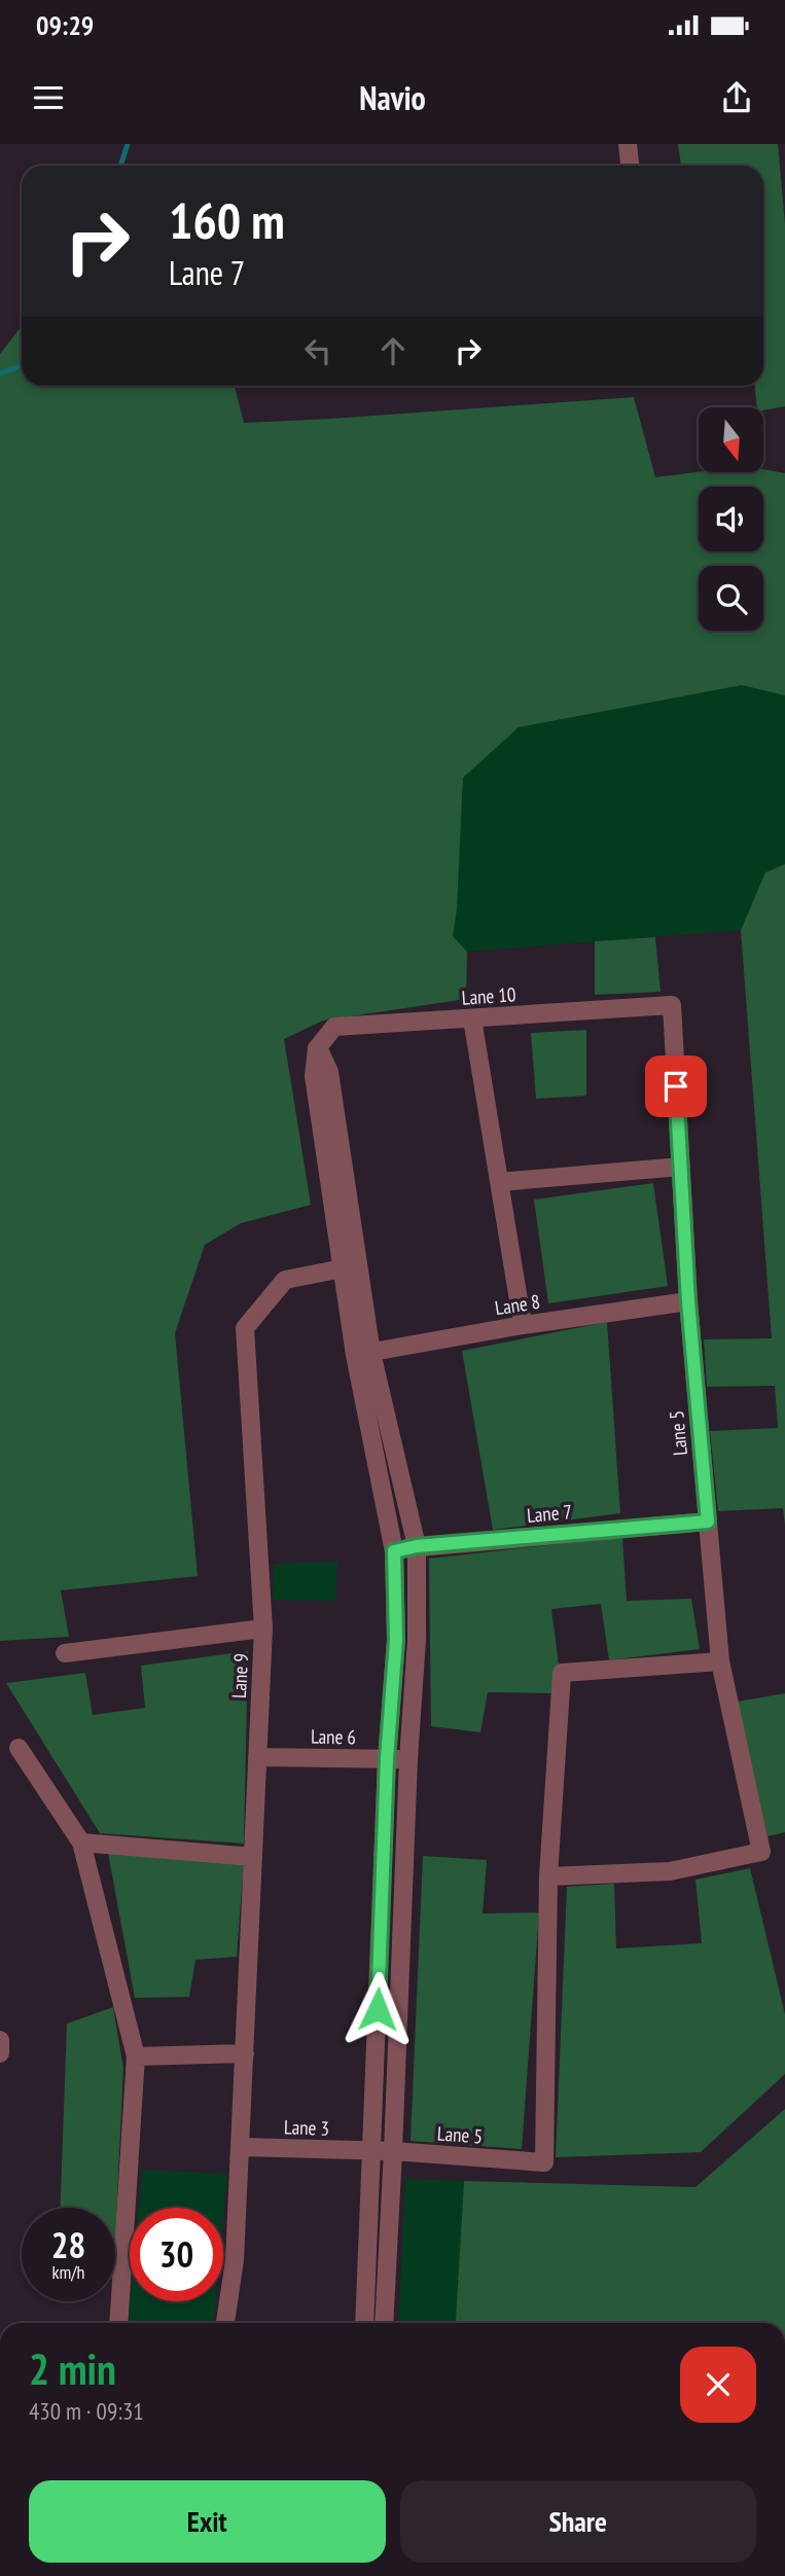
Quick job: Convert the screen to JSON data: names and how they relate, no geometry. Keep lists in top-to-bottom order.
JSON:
{
  "streets": {
    "street": [
      "Lane 10",
      "Lane 8",
      "Lane 5",
      "Lane 7",
      "Lane 9",
      "Lane 6",
      "Lane 3"
    ]
  },
  "crossings": [
    ["Lane 10", "Lane 5"],
    ["Lane 8", "Lane 5"],
    ["Lane 5", "Lane 7"],
    ["Lane 5", "Lane 3"],
    ["Lane 9", "Lane 6"],
    ["Lane 9", "Lane 3"]
  ],
  "north": "bottom",
  "page": {
    "status": "09:29",
    "header": "Navio",
    "turn": ["160 m", "Lane 7"],
    "speed": "28 km/h",
    "limit": "30",
    "heading": ["2 min", "430 m · 09:31"],
    "buttons": ["Exit", "Share"]
  }
}
